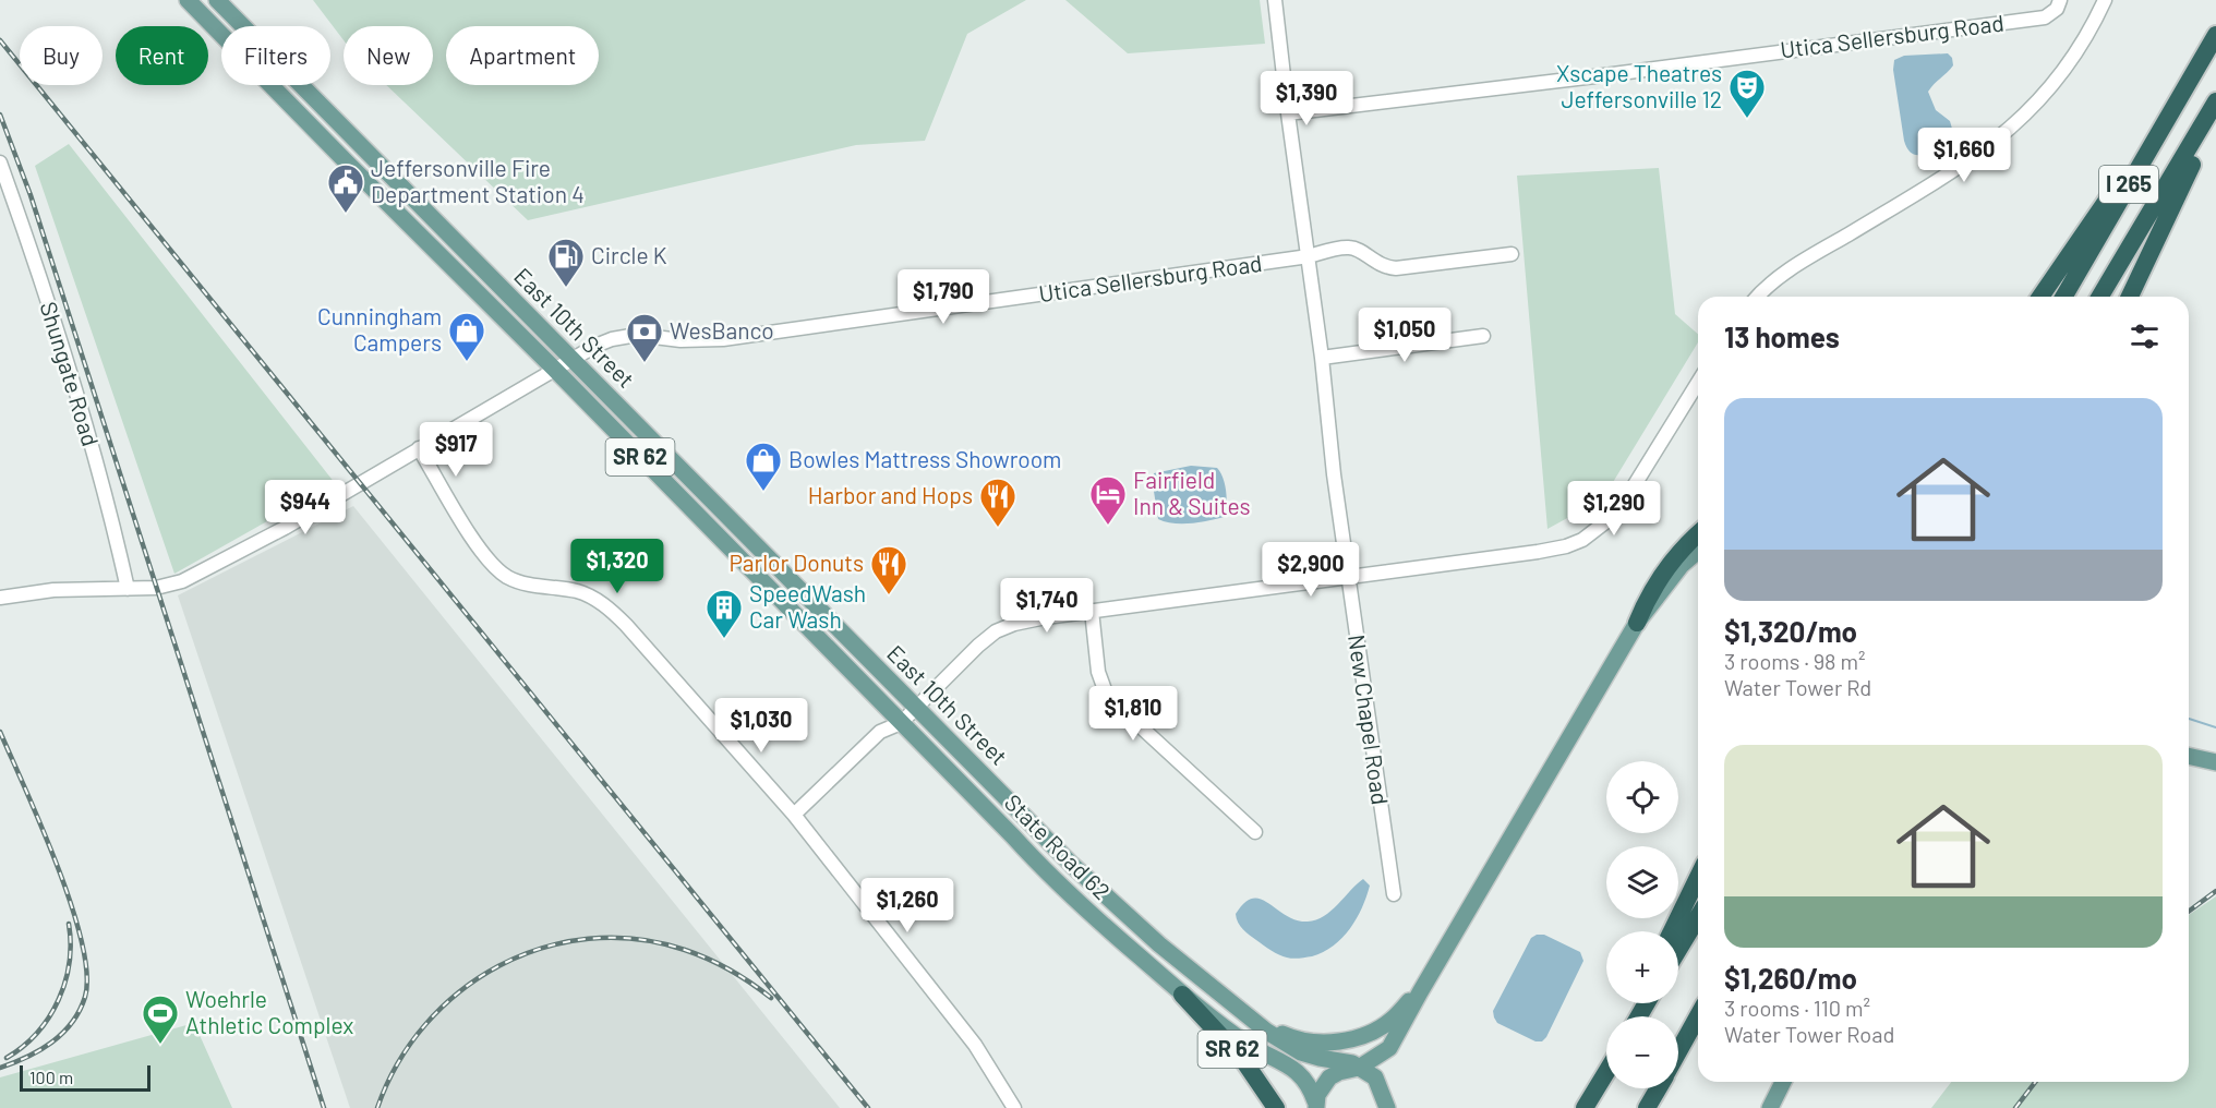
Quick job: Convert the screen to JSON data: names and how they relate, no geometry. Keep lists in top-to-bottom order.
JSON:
{
  "streets": {
    "highway": ["I 265", "SR 62"],
    "main road": ["East 10th Street", "State Road 62"],
    "street": ["Utica Sellersburg Road", "Shungate Road", "New Chapel Road"]
  },
  "crossings": [
    ["Utica Sellersburg Road", "East 10th Street"],
    ["Utica Sellersburg Road", "Shungate Road"],
    ["Utica Sellersburg Road", "New Chapel Road"],
    ["Utica Sellersburg Road", "State Road 62"],
    ["SR 62", "State Road 62"]
  ],
  "places": {
    "theatre": ["Xscape Theatres Jeffersonville 12"],
    "public building": ["Jeffersonville Fire Department Station 4"],
    "fuel station": ["Circle K"],
    "shop": ["Cunningham Campers", "Bowles Mattress Showroom"],
    "bank": ["WesBanco"],
    "hotel": ["Fairfield Inn & Suites"],
    "restaurant": ["Harbor and Hops", "Parlor Donuts"],
    "building": ["SpeedWash Car Wash"],
    "sports": ["Woehrle Athletic Complex"]
  },
  "scale_bar": "100 m",
  "page": {
    "chip": [
      "Buy",
      "Rent",
      "Filters",
      "New",
      "Apartment"
    ],
    "price": [
      "$1,390",
      "$1,660",
      "$1,790",
      "$1,050",
      "$917",
      "$944",
      "$1,290",
      "$1,320",
      "$2,900",
      "$1,740",
      "$1,810",
      "$1,030",
      "$1,260"
    ],
    "heading": "13 homes",
    "list": [
      {
        "name": "$1,320/mo",
        "note": "3 rooms · 98 m² · Water Tower Rd"
      },
      {
        "name": "$1,260/mo",
        "note": "3 rooms · 110 m² · Water Tower Road"
      }
    ],
    "map_buttons": ["+", "−"],
    "scale": "100 m"
  }
}
